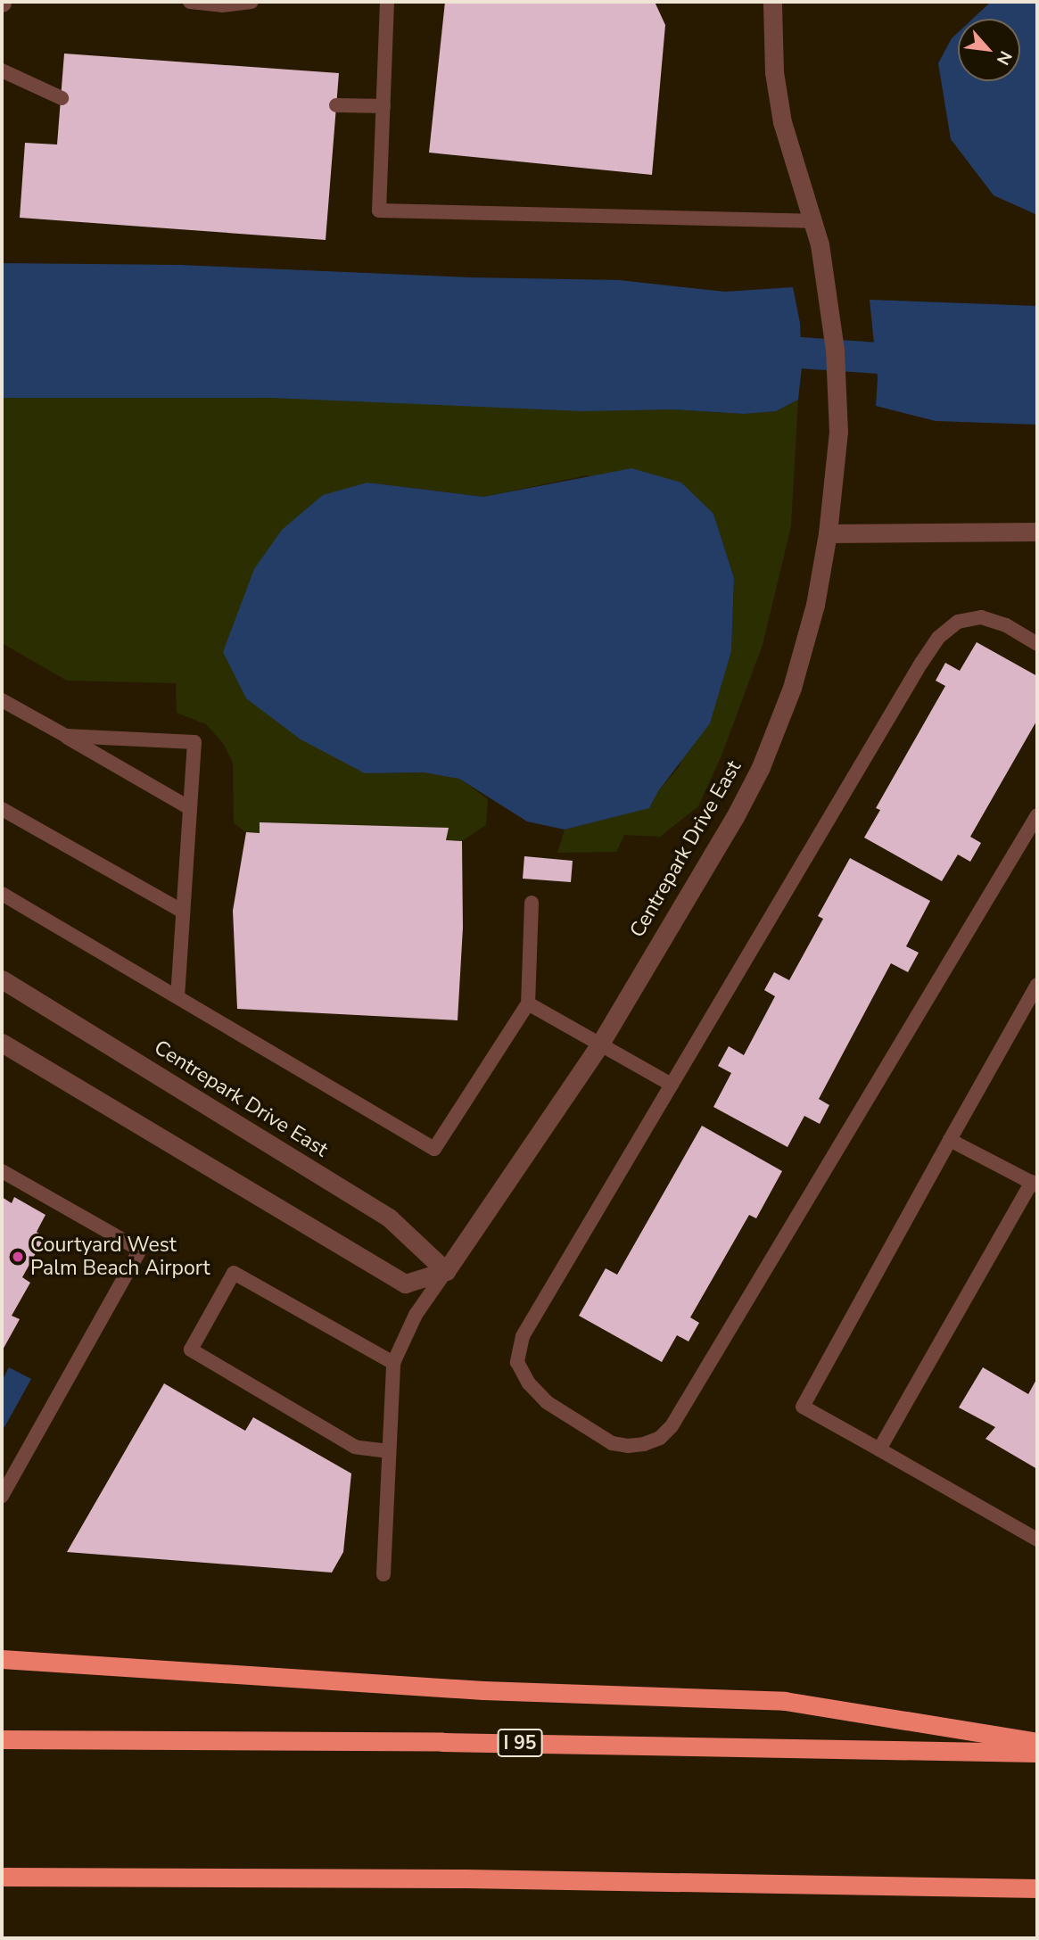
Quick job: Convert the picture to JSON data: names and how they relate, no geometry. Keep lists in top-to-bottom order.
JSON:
{
  "streets": {
    "highway": ["I 95"],
    "street": ["Centrepark Drive East"]
  },
  "places": ["Courtyard West Palm Beach Airport"],
  "north": "bottom right"
}
